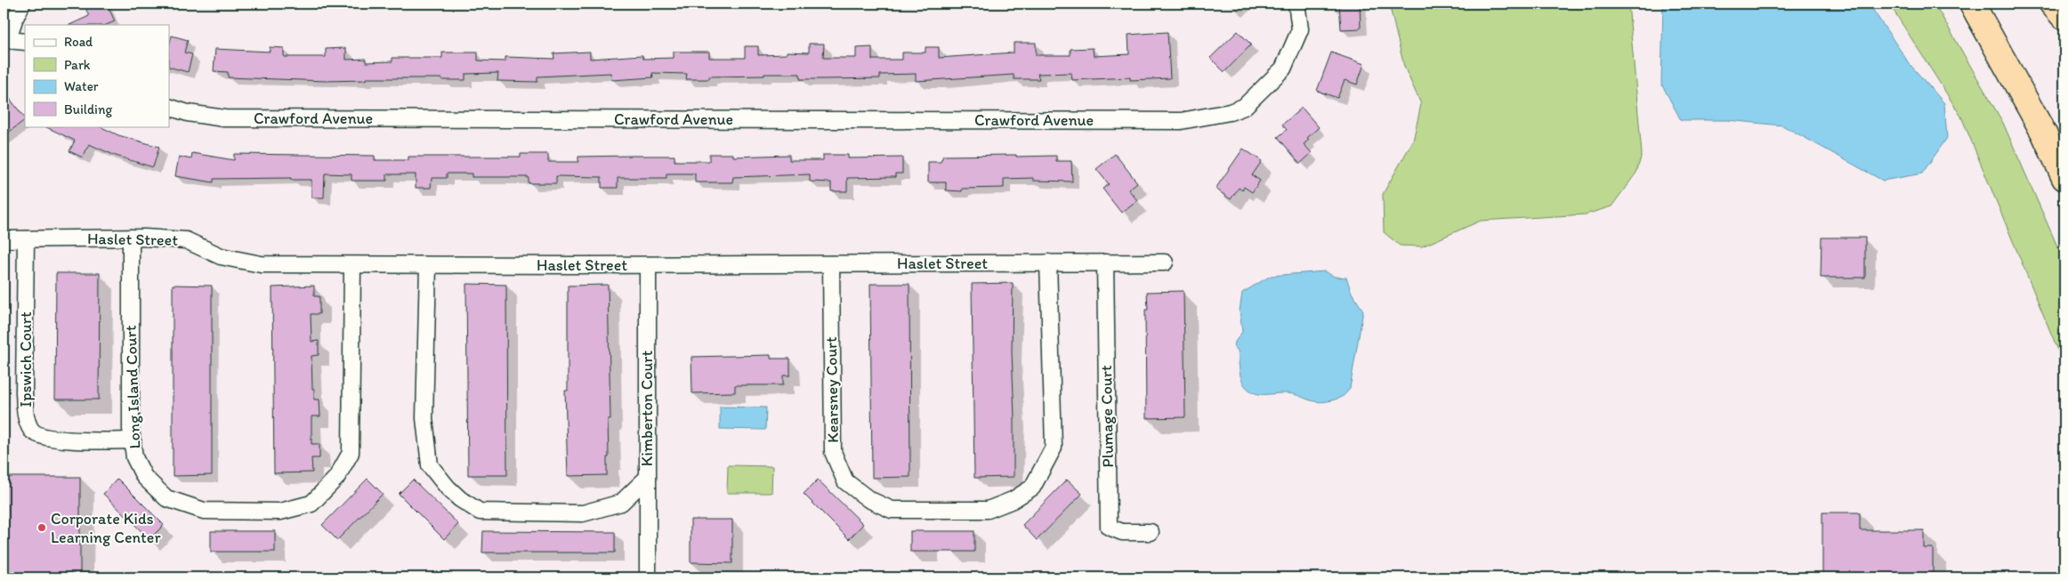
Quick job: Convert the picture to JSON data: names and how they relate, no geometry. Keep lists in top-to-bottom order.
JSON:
{
  "streets": {
    "street": [
      "Crawford Avenue",
      "Haslet Street",
      "Ipswich Court",
      "Long Island Court",
      "Kearsney Court",
      "Kimberton Court",
      "Plumage Court"
    ]
  },
  "crossings": [
    ["Haslet Street", "Ipswich Court"],
    ["Haslet Street", "Long Island Court"],
    ["Haslet Street", "Kearsney Court"],
    ["Haslet Street", "Kimberton Court"],
    ["Haslet Street", "Plumage Court"],
    ["Ipswich Court", "Long Island Court"]
  ],
  "places": ["Corporate Kids Learning Center"],
  "legend": [
    "Road",
    "Park",
    "Water",
    "Building"
  ]
}
